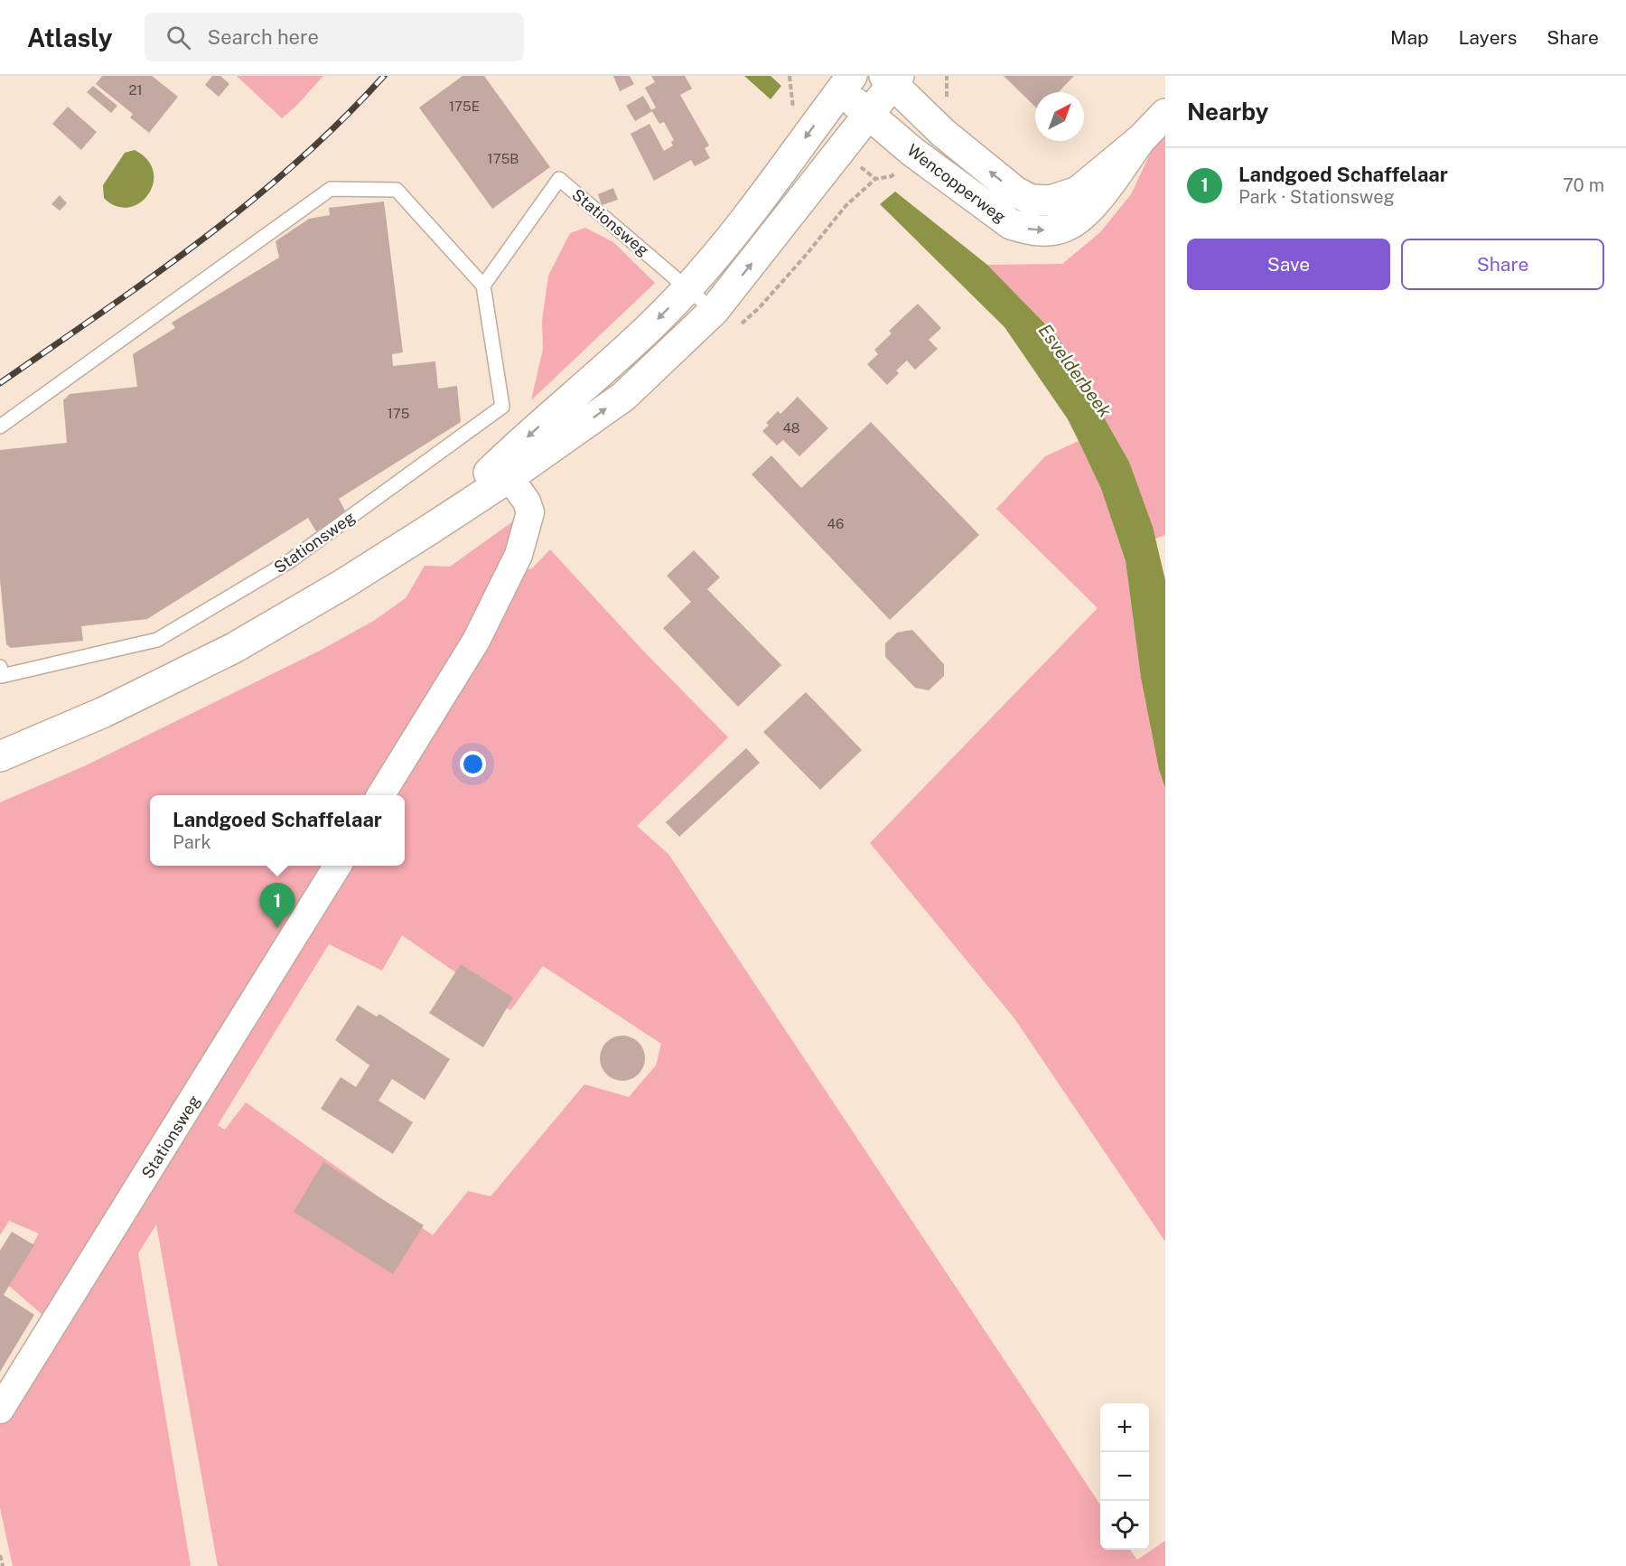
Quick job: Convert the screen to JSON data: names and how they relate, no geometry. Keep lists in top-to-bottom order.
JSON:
{
  "streets": {
    "main road": ["Wencopperweg"],
    "street": ["Stationsweg"]
  },
  "water": ["Esvelderbeek"],
  "house_numbers": [
    "21",
    "175E",
    "175B",
    "175",
    "48",
    "46"
  ],
  "north": "top right",
  "page": {
    "header": "Atlasly",
    "search": "Search here",
    "nav": ["Map", "Layers", "Share"],
    "heading": "Nearby",
    "list": [
      {
        "mark": "1",
        "name": "Landgoed Schaffelaar",
        "note": "Park · Stationsweg",
        "value": "70 m"
      }
    ],
    "buttons": ["Save", "Share"],
    "popup": ["Landgoed Schaffelaar", "Park"],
    "pins": "1",
    "map_buttons": ["+", "−"]
  }
}
